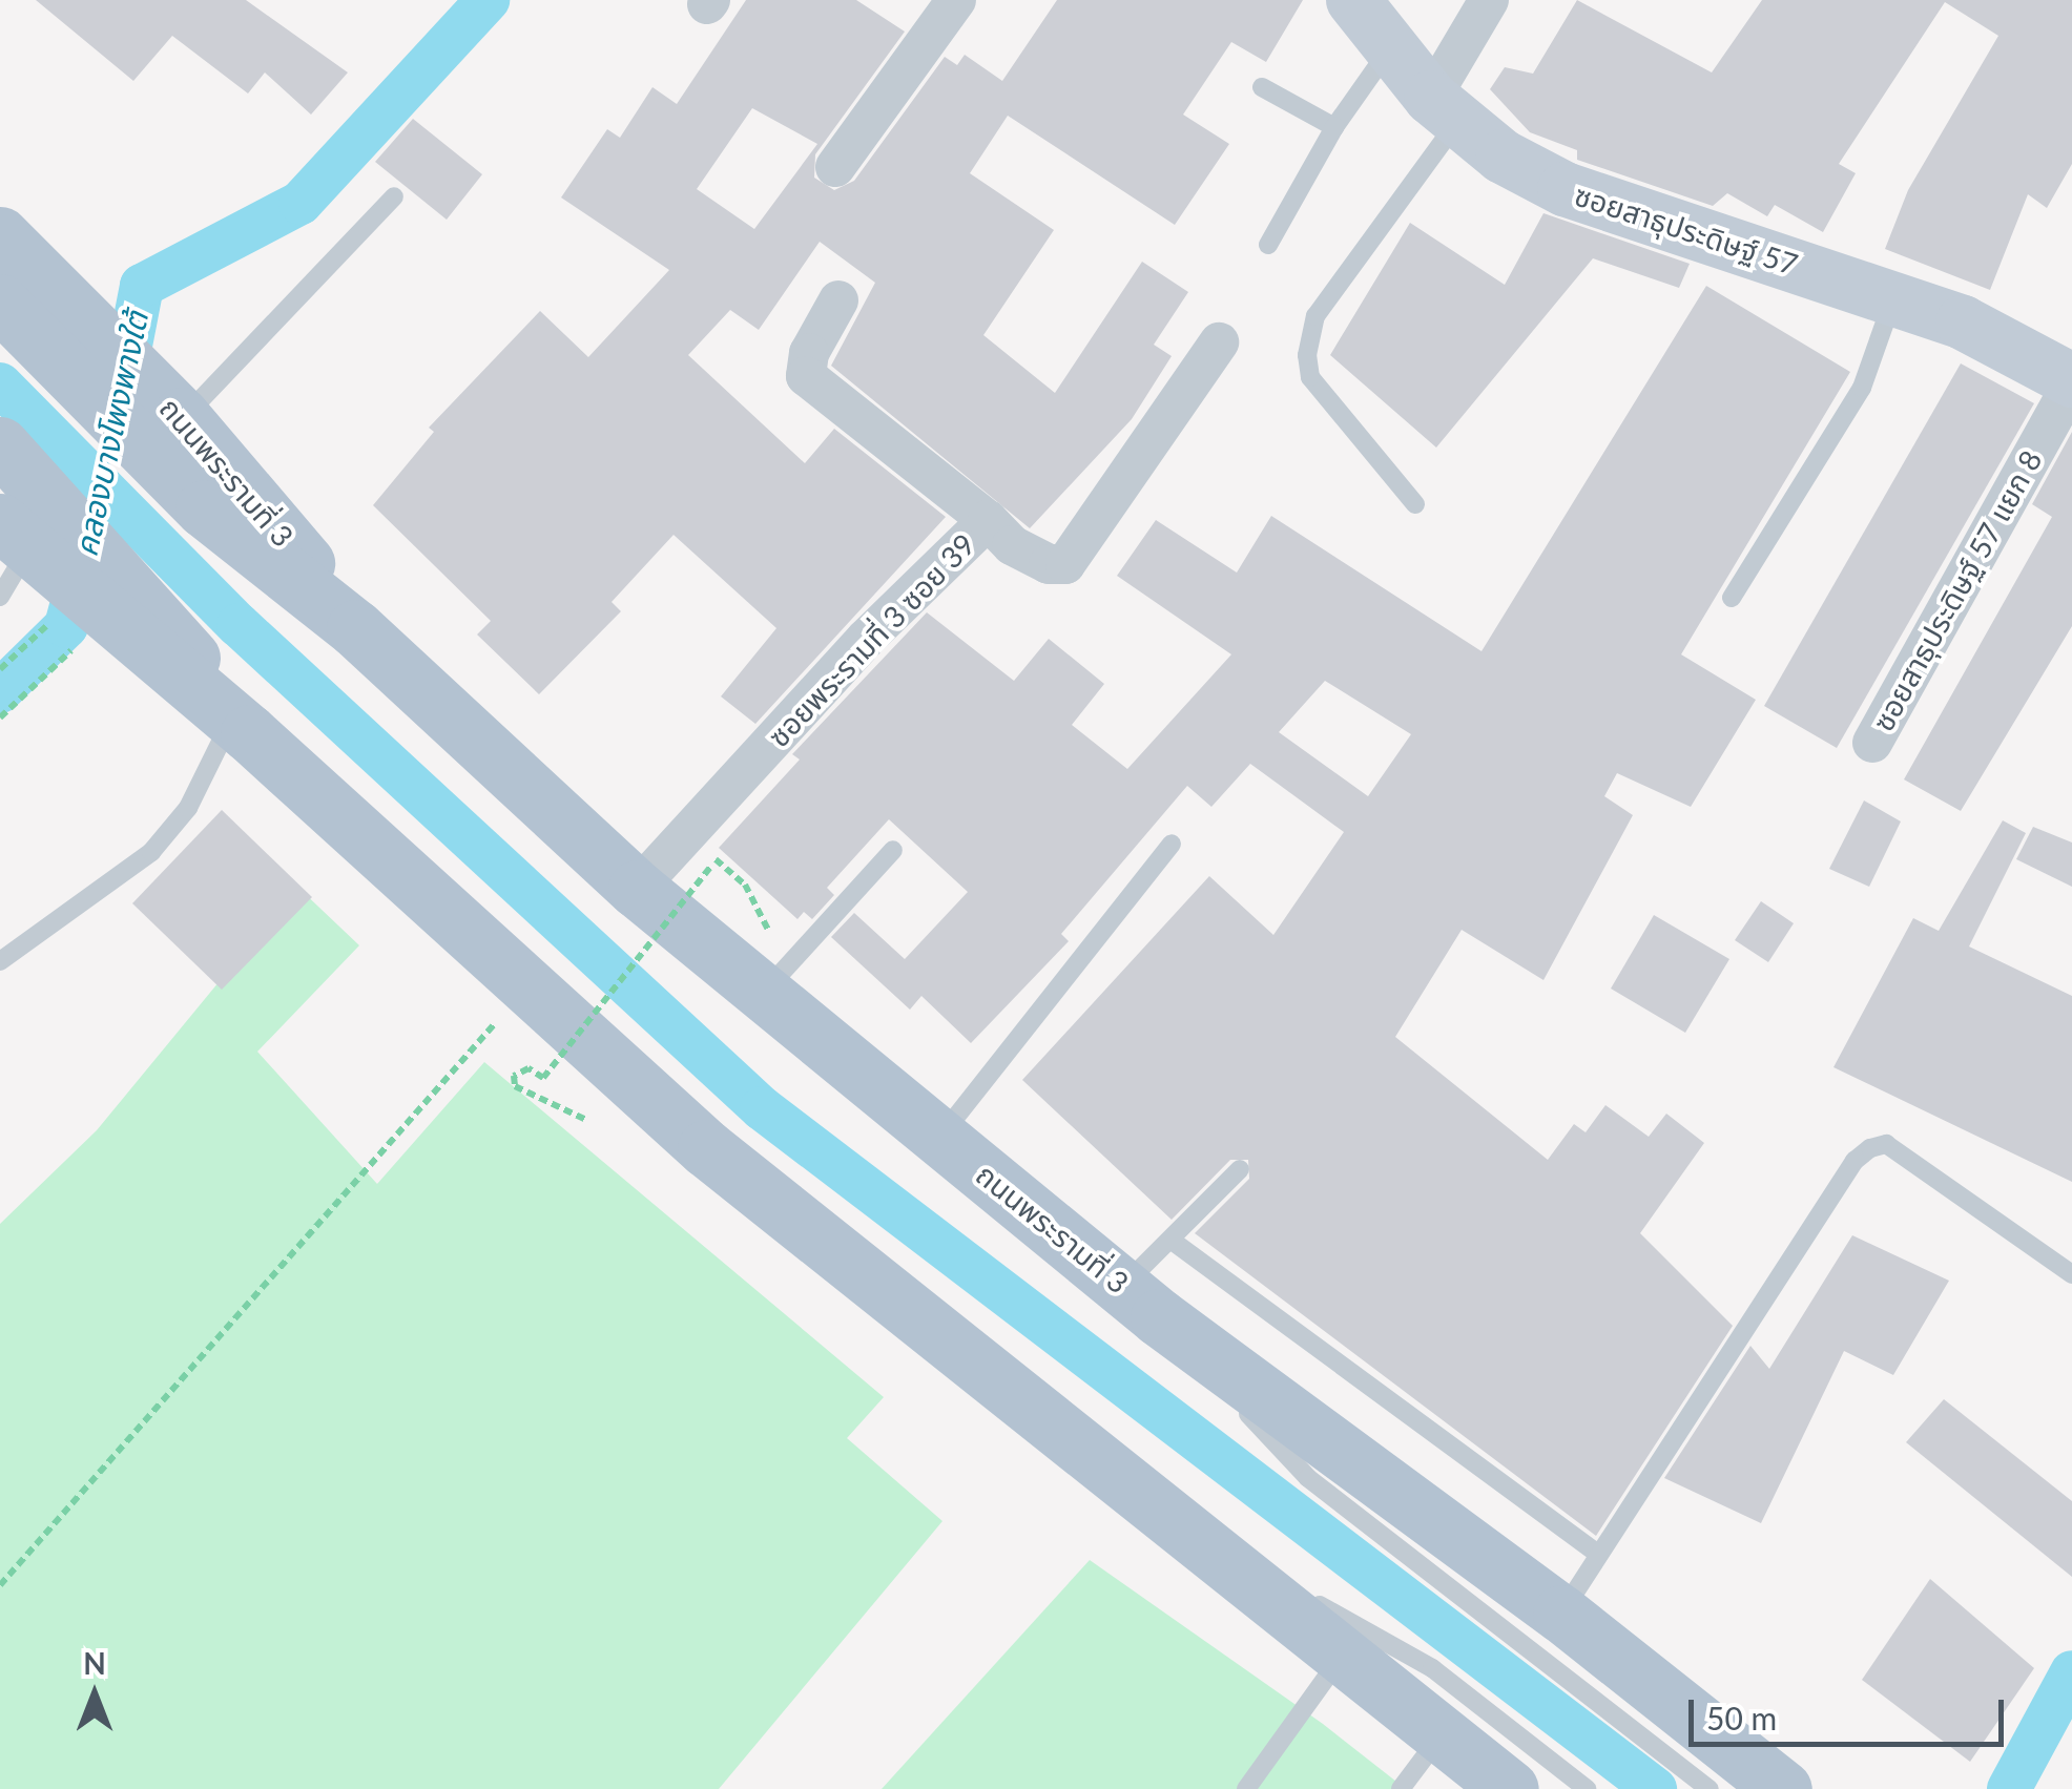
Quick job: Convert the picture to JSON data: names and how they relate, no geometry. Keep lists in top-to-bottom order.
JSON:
{
  "streets": {
    "main road": ["ถนนพระรามที่ 3"],
    "street": ["ซอยสาธุประดิษฐ์ 57", "ซอยสาธุประดิษฐ์ 57 แยก 8", "ซอยพระรามที่ 3 ซอย 39"]
  },
  "crossings": [
    ["ซอยสาธุประดิษฐ์ 57", "ซอยสาธุประดิษฐ์ 57 แยก 8"],
    ["ถนนพระรามที่ 3", "ซอยพระรามที่ 3 ซอย 39"]
  ],
  "water": ["คลองบางโพงพางใต้"],
  "scale_bar": "50 m",
  "north": "top"
}
